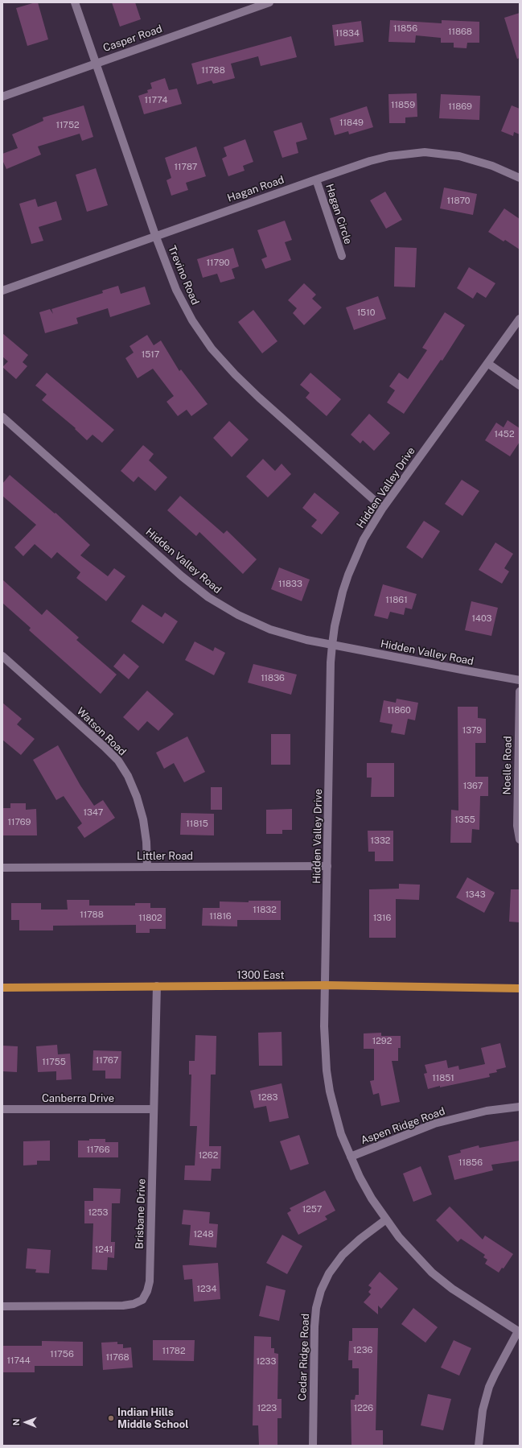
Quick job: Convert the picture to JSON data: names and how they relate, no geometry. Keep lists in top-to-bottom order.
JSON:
{
  "streets": {
    "main road": ["1300 East"],
    "street": [
      "Casper Road",
      "Hagan Road",
      "Hagan Circle",
      "Trevino Road",
      "Hidden Valley Drive",
      "Hidden Valley Road",
      "Watson Road",
      "Noelle Road",
      "Littler Road",
      "Canberra Drive",
      "Aspen Ridge Road",
      "Brisbane Drive",
      "Cedar Ridge Road"
    ]
  },
  "crossings": [
    ["Casper Road", "Trevino Road"],
    ["Hagan Road", "Hagan Circle"],
    ["Hagan Road", "Trevino Road"],
    ["Trevino Road", "Hidden Valley Drive"],
    ["Hidden Valley Drive", "Hidden Valley Road"],
    ["Hidden Valley Drive", "Littler Road"],
    ["Hidden Valley Drive", "1300 East"],
    ["Hidden Valley Drive", "Aspen Ridge Road"],
    ["Hidden Valley Drive", "Cedar Ridge Road"],
    ["Watson Road", "Littler Road"],
    ["1300 East", "Brisbane Drive"],
    ["Canberra Drive", "Brisbane Drive"]
  ],
  "places": ["Indian Hills Middle School"],
  "house_numbers": [
    "11856",
    "11868",
    "11834",
    "11788",
    "11774",
    "11859",
    "11869",
    "11849",
    "11752",
    "11787",
    "11870",
    "11790",
    "1510",
    "1517",
    "1452",
    "11833",
    "11861",
    "1403",
    "11836",
    "11860",
    "1379",
    "1367",
    "1347",
    "1355",
    "11769",
    "11815",
    "1332",
    "1343",
    "11832",
    "11788",
    "11816",
    "11802",
    "1316",
    "1292",
    "11767",
    "11755",
    "11851",
    "1283",
    "11766",
    "1262",
    "11856",
    "1257",
    "1253",
    "1248",
    "1241",
    "1234",
    "1236",
    "11782",
    "11756",
    "11768",
    "11744",
    "1233",
    "1223",
    "1226"
  ],
  "north": "left"
}
